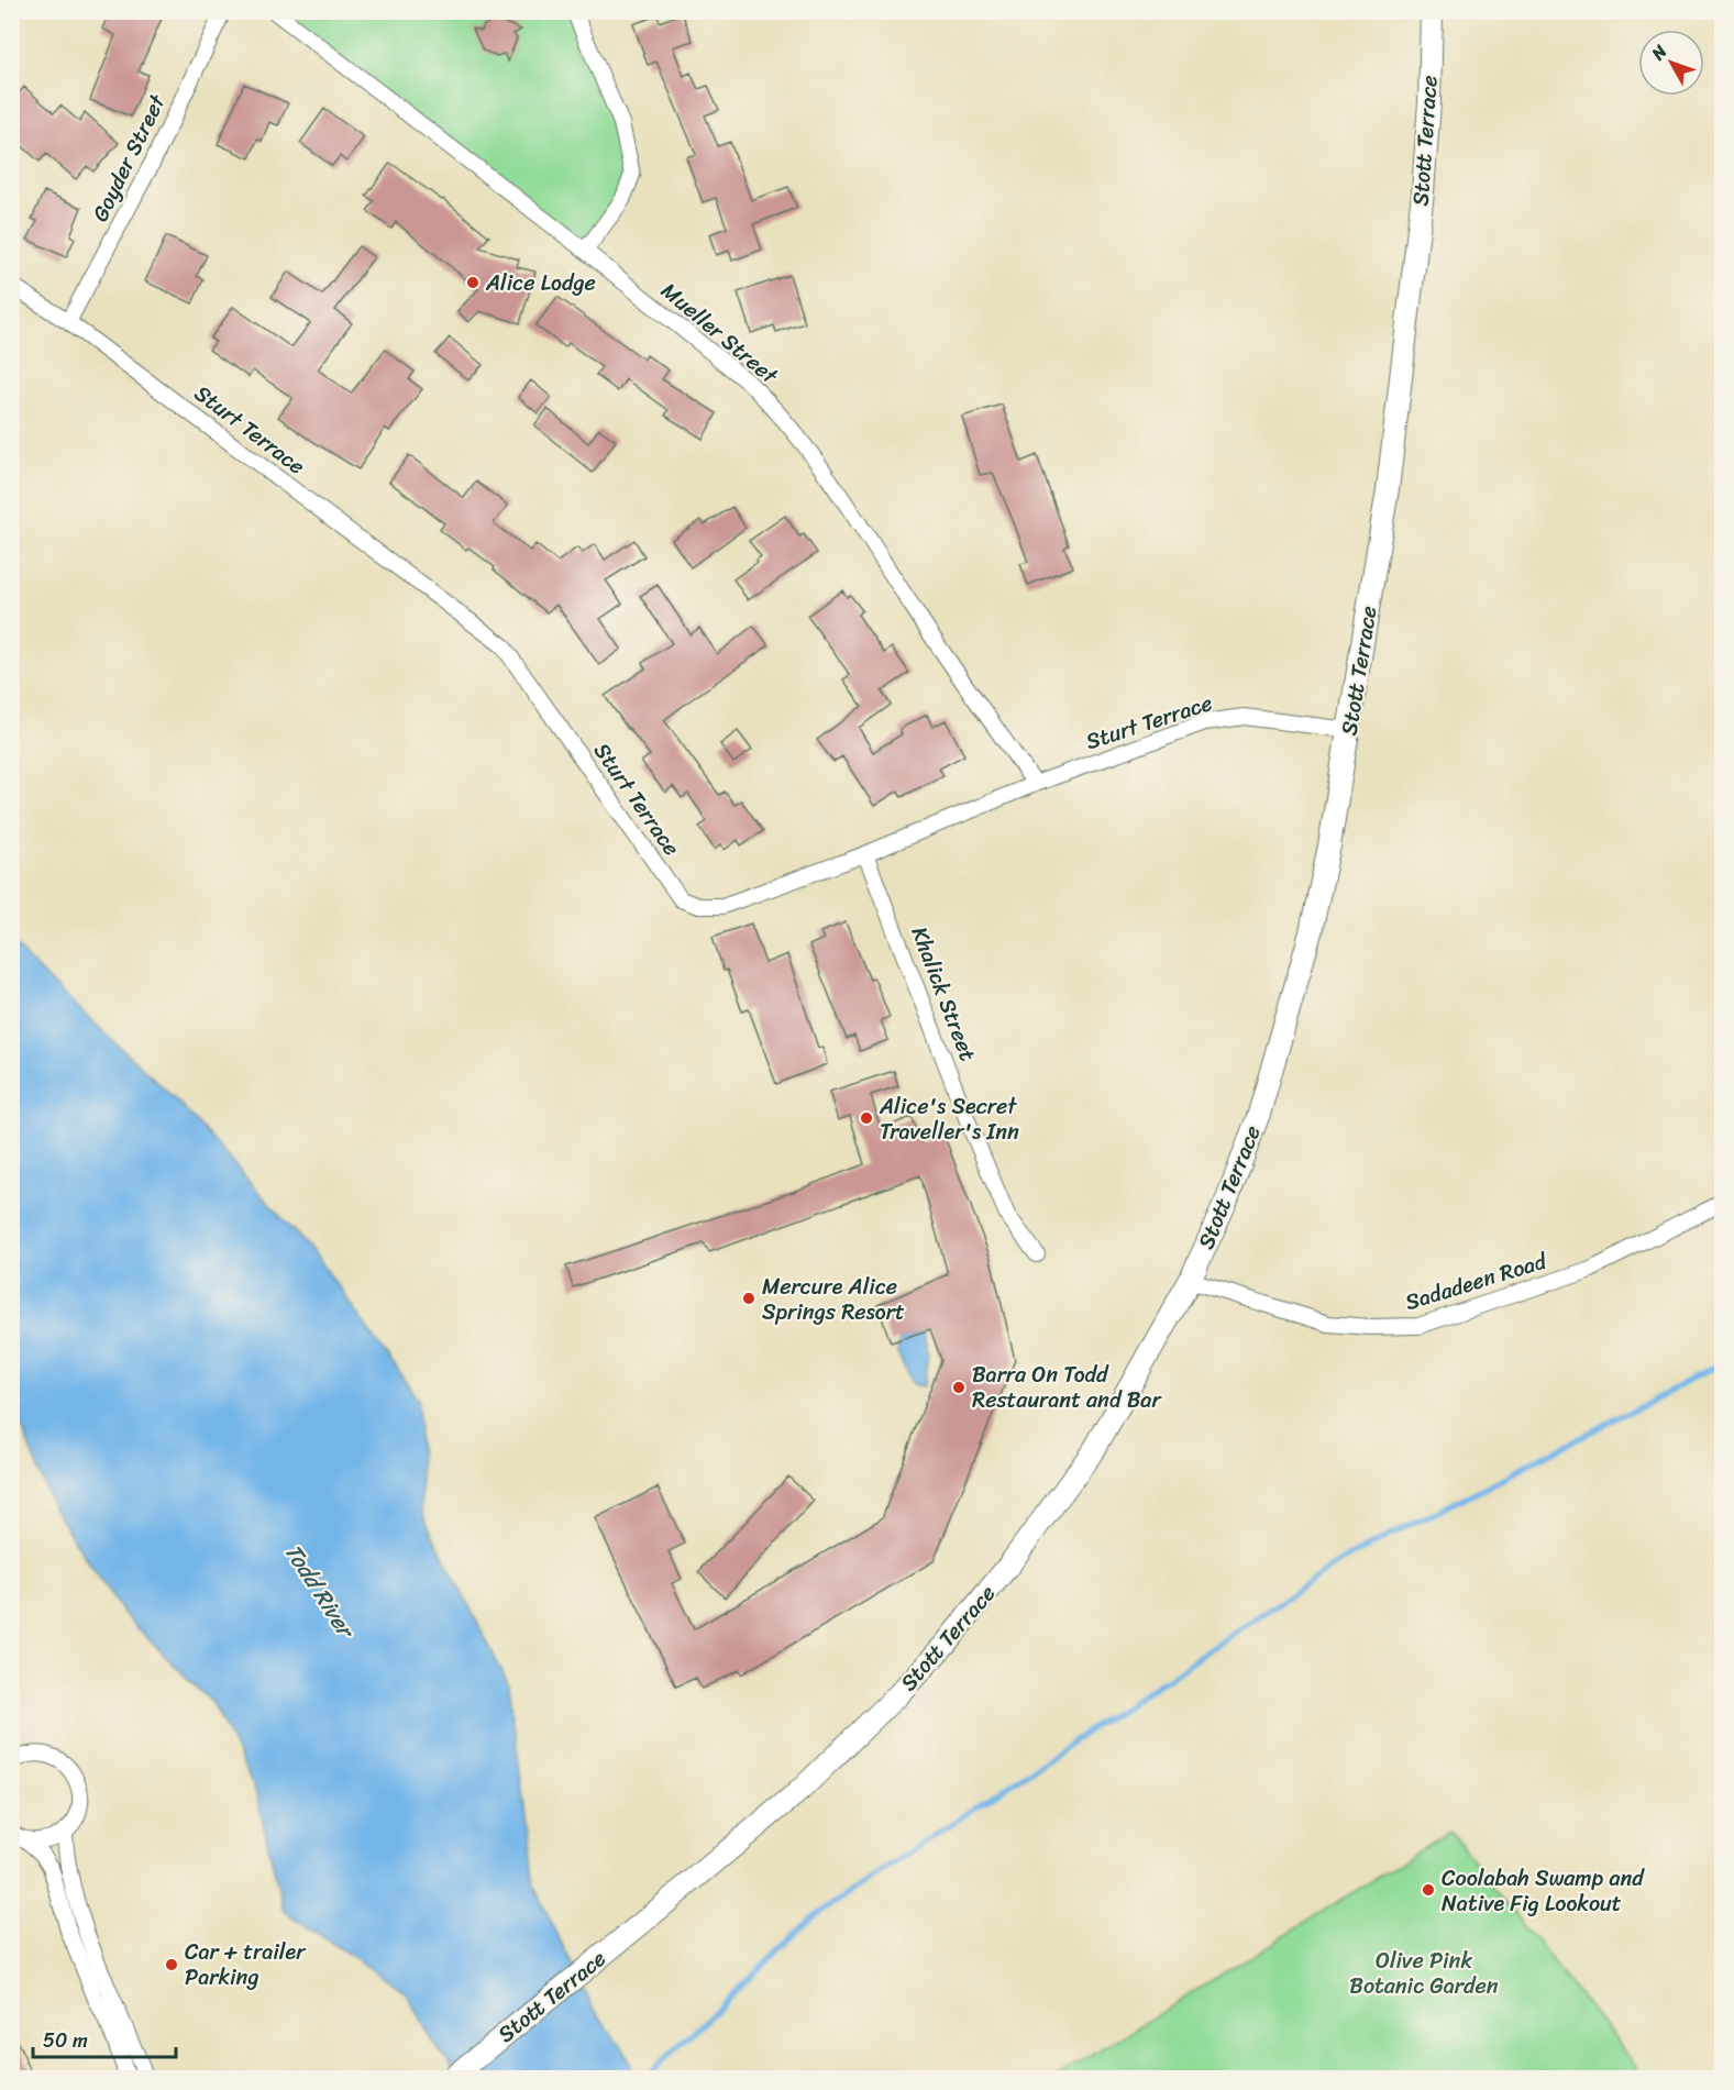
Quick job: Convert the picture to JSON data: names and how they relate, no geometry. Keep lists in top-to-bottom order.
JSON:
{
  "streets": {
    "main road": ["Stott Terrace"],
    "street": [
      "Goyder Street",
      "Mueller Street",
      "Sturt Terrace",
      "Khalick Street",
      "Sadadeen Road"
    ]
  },
  "crossings": [
    ["Stott Terrace", "Sturt Terrace"],
    ["Stott Terrace", "Sadadeen Road"],
    ["Goyder Street", "Sturt Terrace"],
    ["Mueller Street", "Sturt Terrace"],
    ["Sturt Terrace", "Khalick Street"]
  ],
  "water": ["Todd River"],
  "parks": ["Olive Pink Botanic Garden"],
  "places": [
    "Alice Lodge",
    "Alice's Secret Traveller's Inn",
    "Mercure Alice Springs Resort",
    "Barra On Todd Restaurant and Bar",
    "Coolabah Swamp and Native Fig Lookout",
    "Car + trailer Parking"
  ],
  "scale_bar": "50 m",
  "north": "top left"
}
